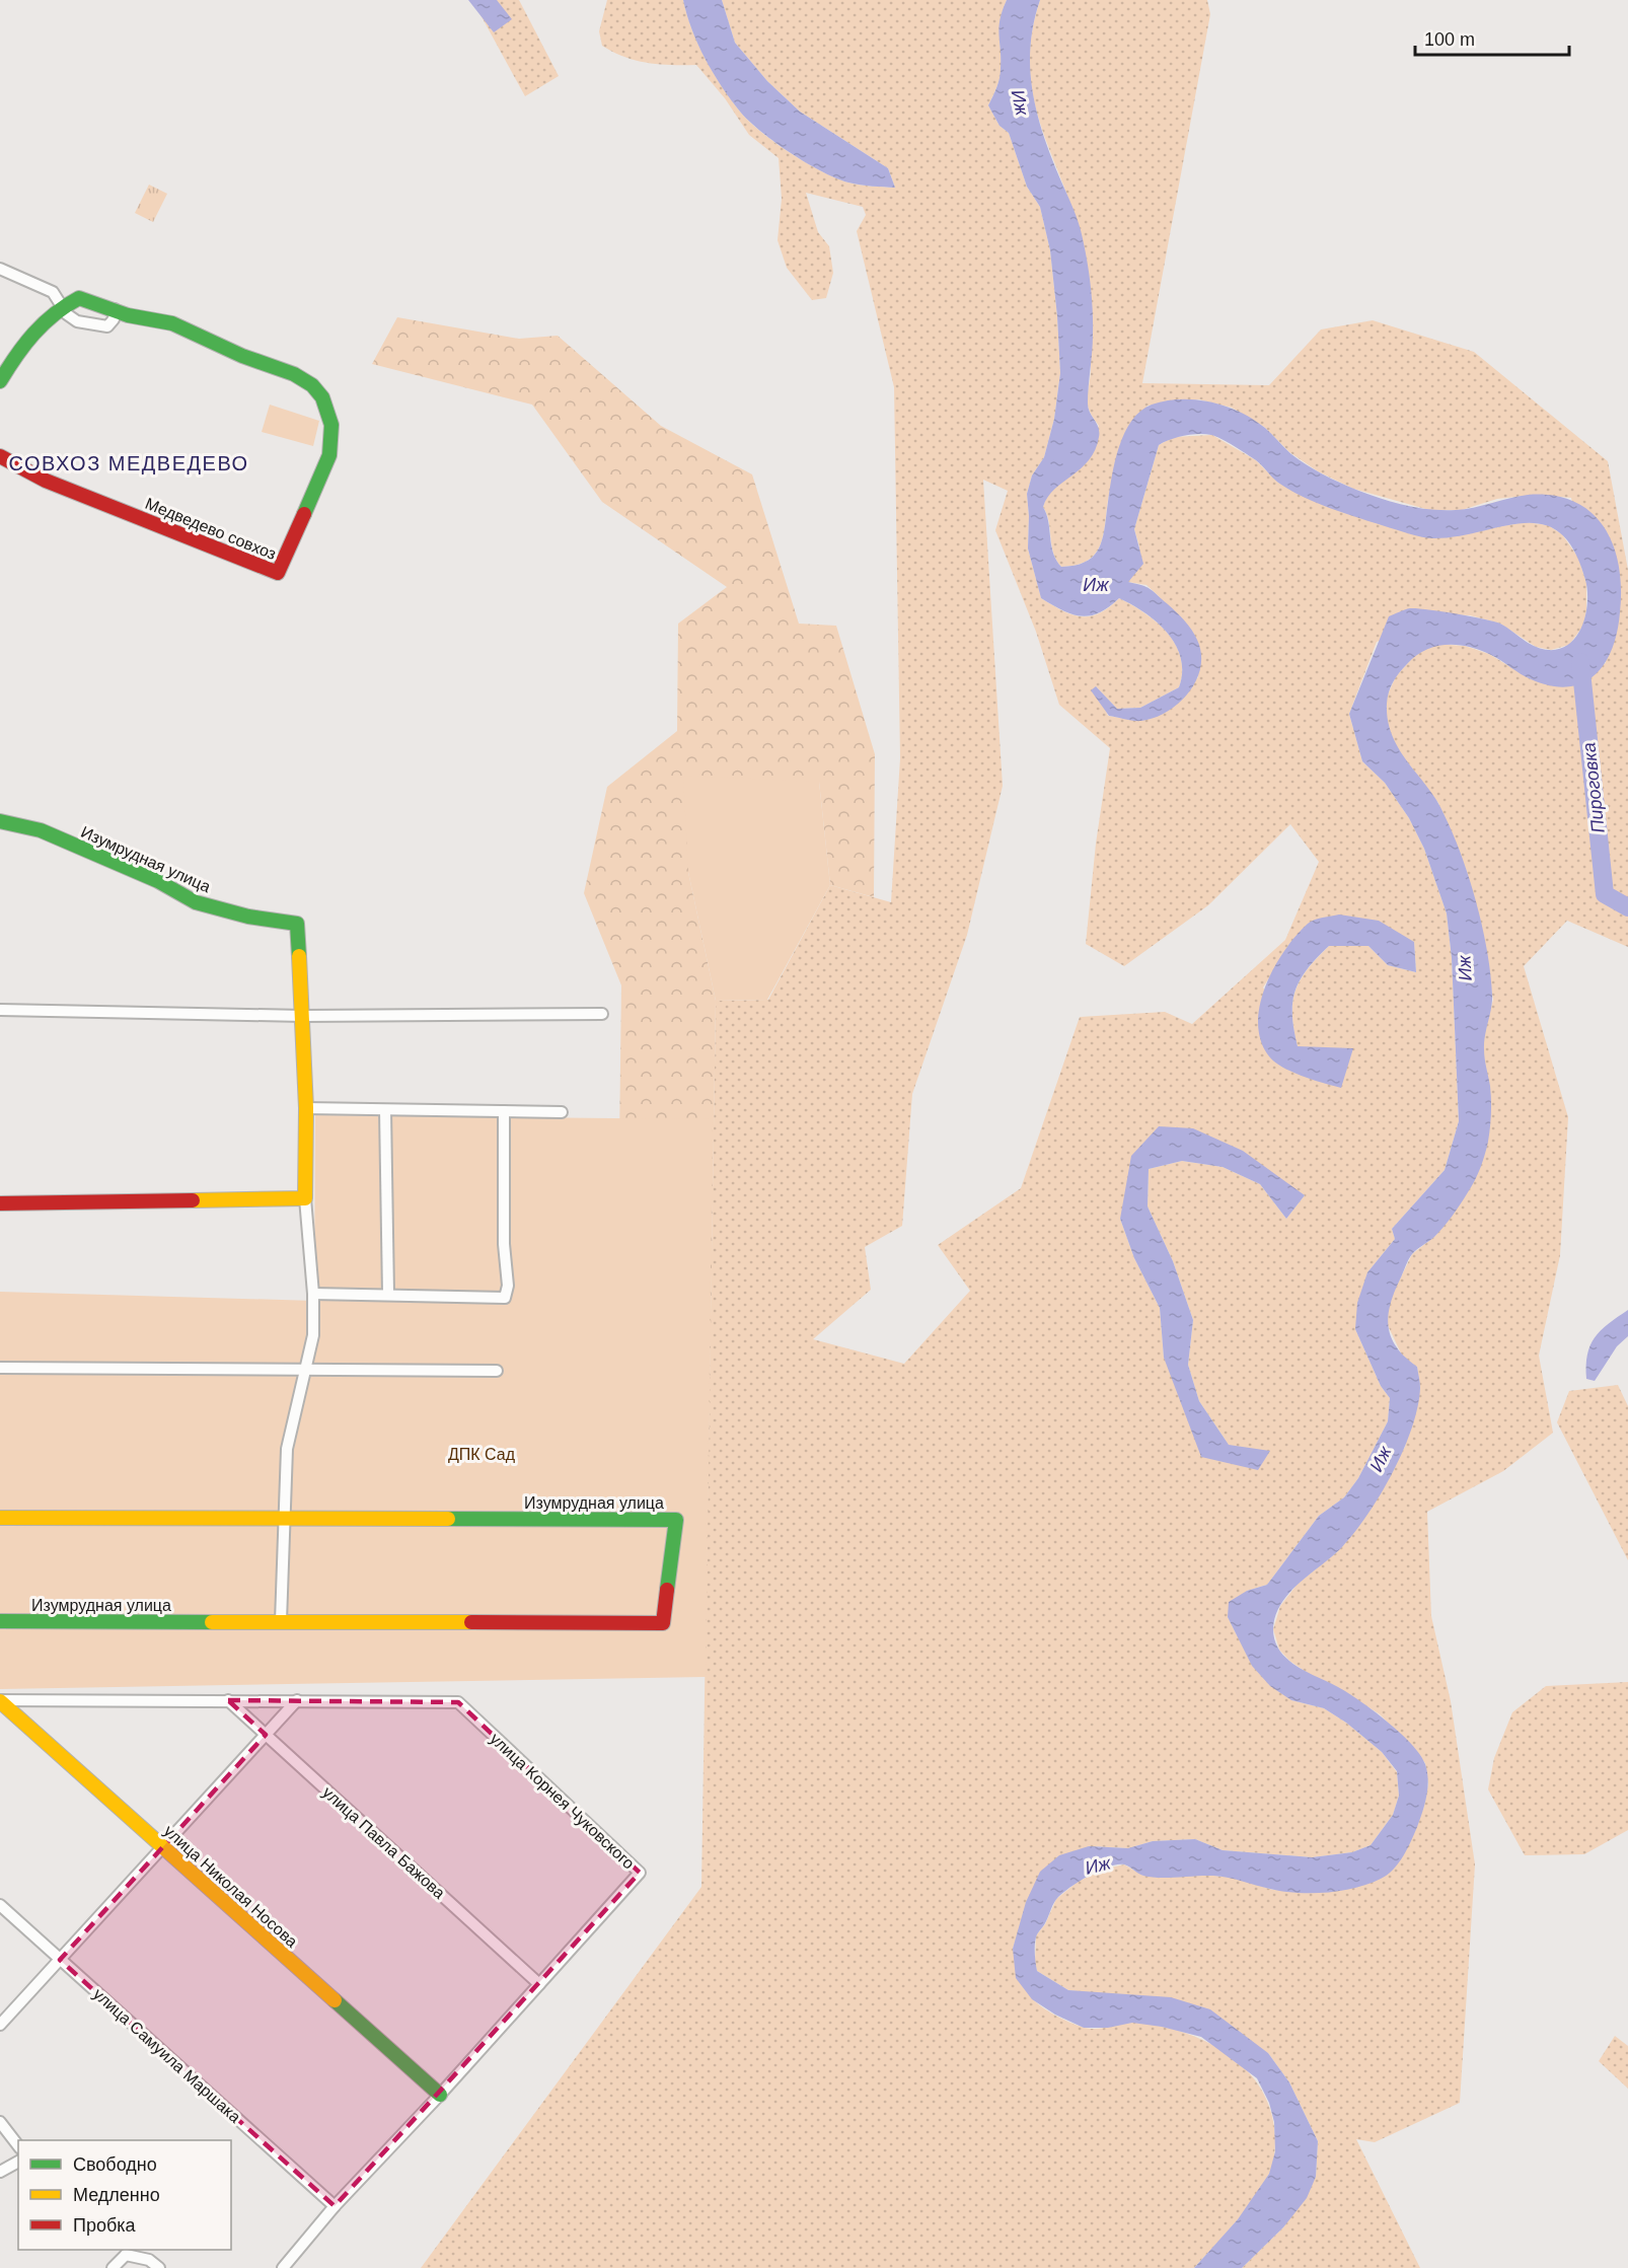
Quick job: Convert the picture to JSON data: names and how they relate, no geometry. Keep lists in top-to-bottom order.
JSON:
{
  "streets": {
    "street": [
      "Медведево совхоз",
      "Изумрудная улица",
      "улица Корнея Чуковского",
      "улица Павла Бажова",
      "улица Николая Носова",
      "улица Самуила Маршака"
    ]
  },
  "crossings": [
    ["улица Корнея Чуковского", "улица Павла Бажова"],
    ["улица Корнея Чуковского", "улица Николая Носова"],
    ["улица Корнея Чуковского", "улица Самуила Маршака"]
  ],
  "districts": ["СОВХОЗ МЕДВЕДЕВО"],
  "water": ["Иж", "Пироговка"],
  "parks": ["ДПК Сад"],
  "legend": ["Свободно", "Медленно", "Пробка"],
  "scale_bar": "100 m"
}
